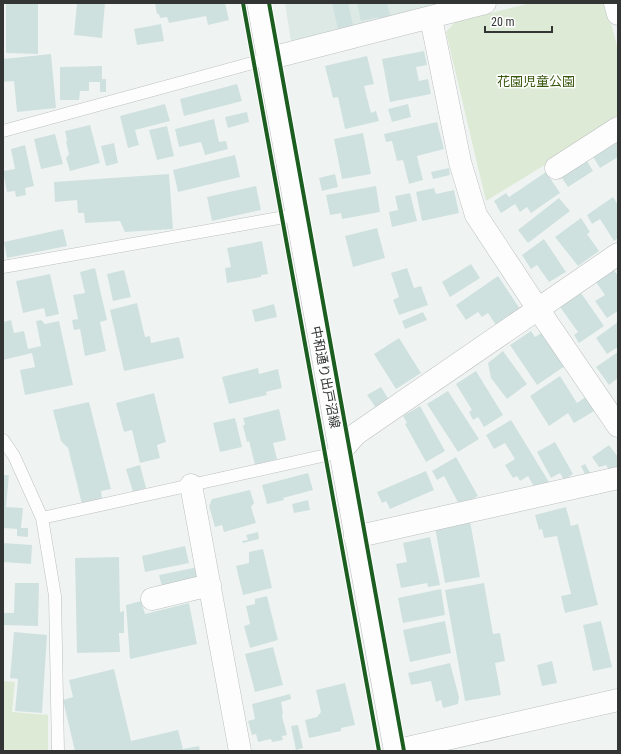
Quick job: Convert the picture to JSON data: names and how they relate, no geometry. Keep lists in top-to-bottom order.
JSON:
{
  "streets": {
    "street": ["中和通り出戸沼線"]
  },
  "parks": ["花園児童公園"],
  "scale_bar": "20 m"
}
